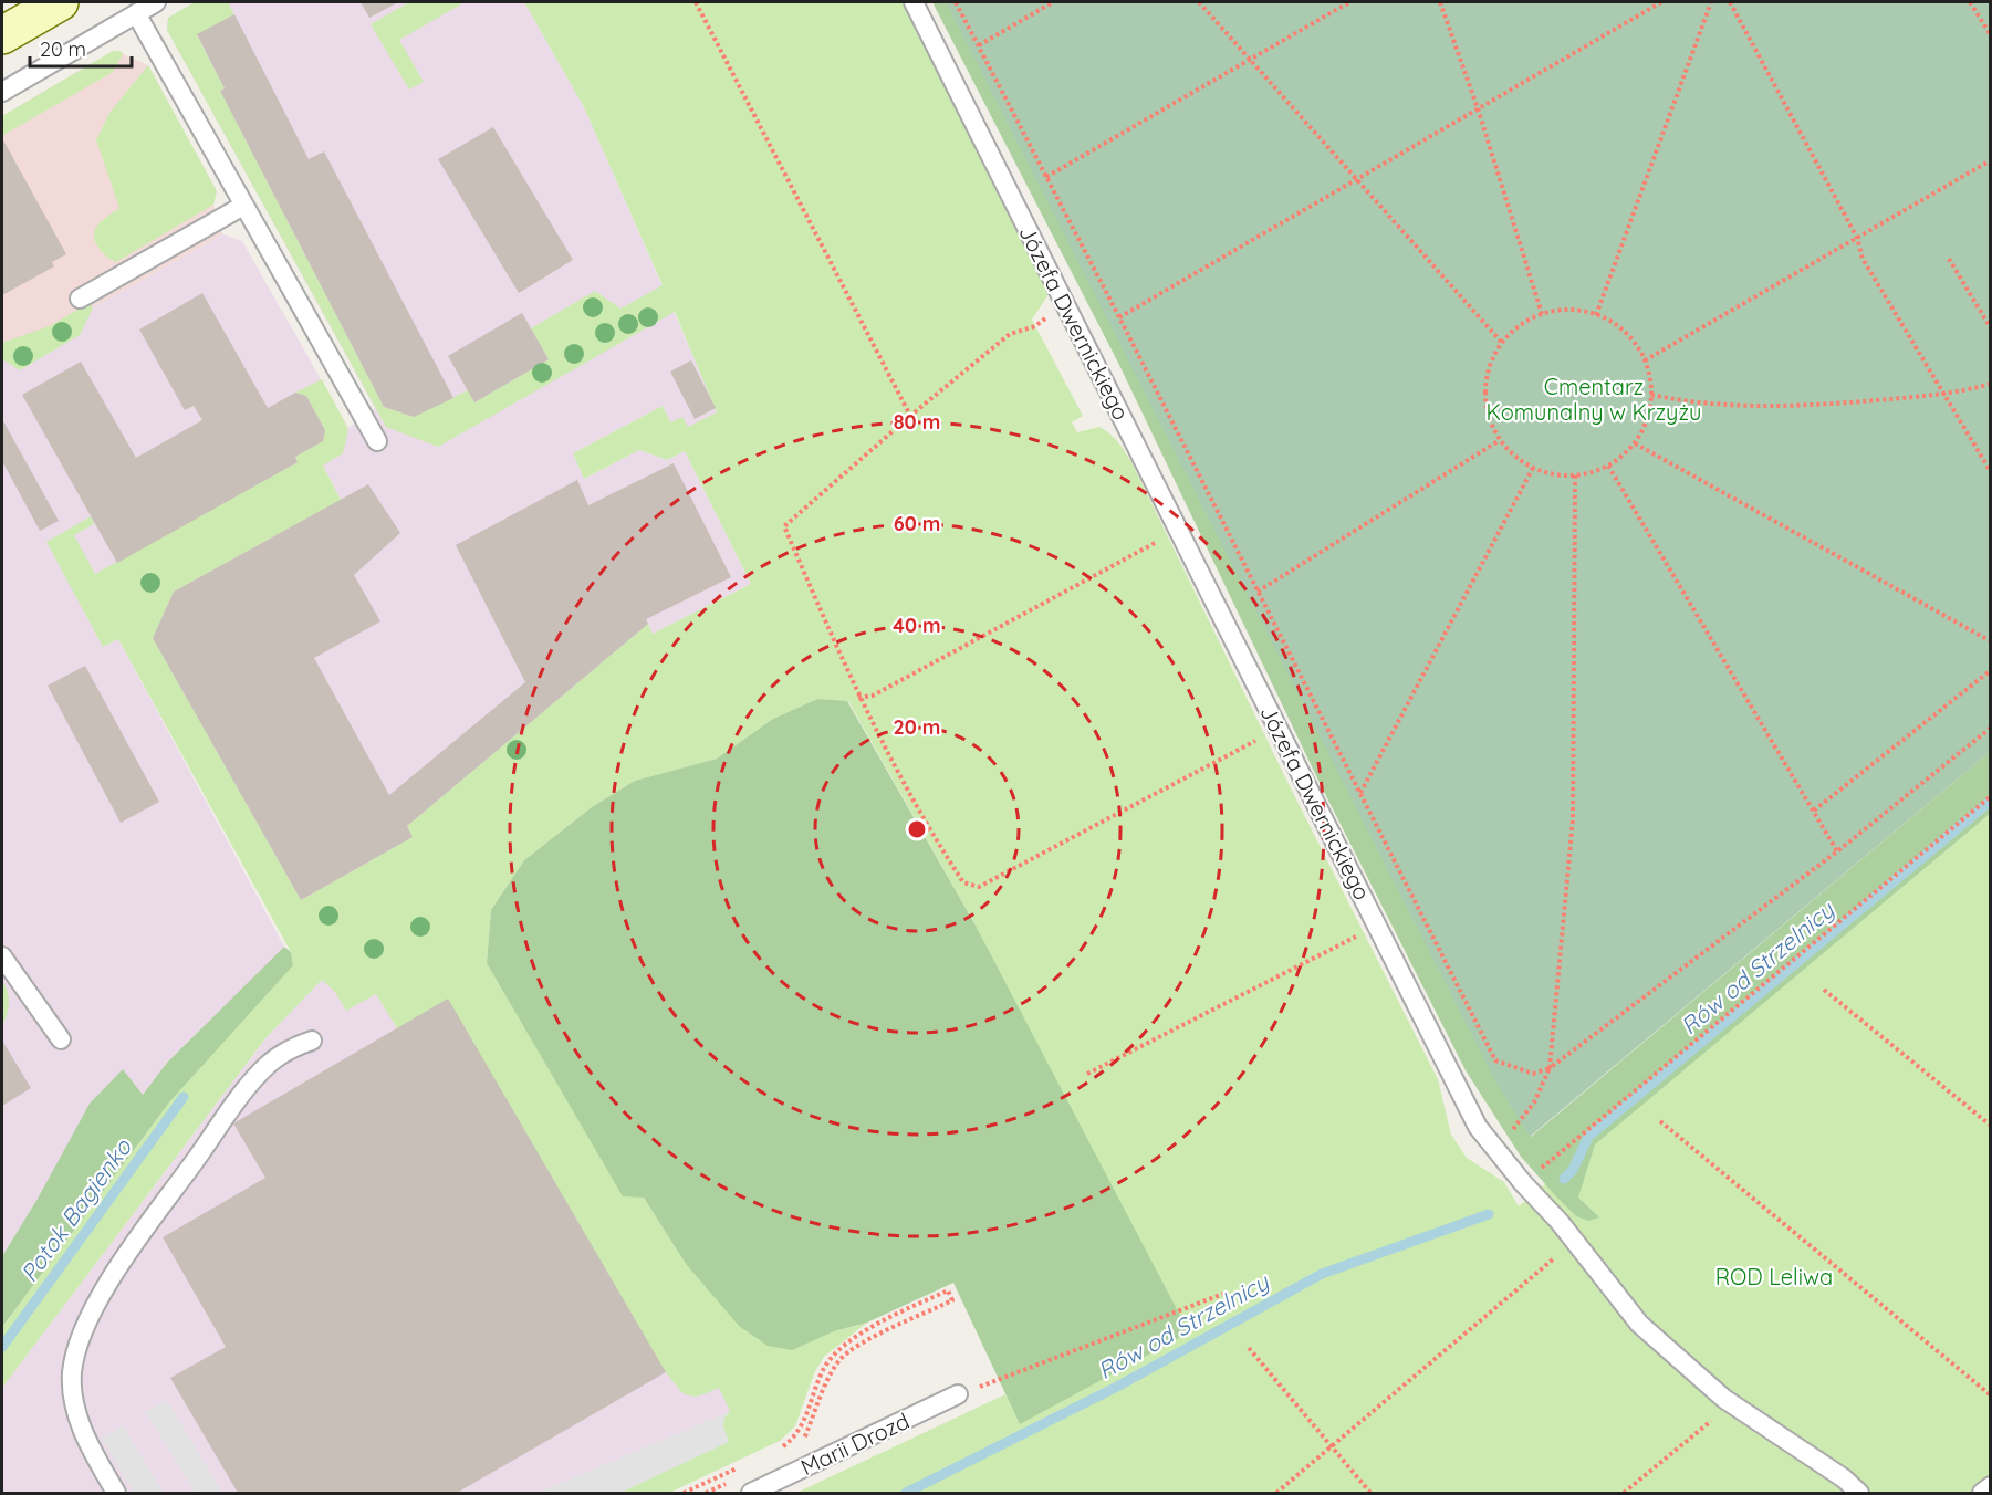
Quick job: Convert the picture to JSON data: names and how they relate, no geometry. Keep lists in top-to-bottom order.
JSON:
{
  "streets": {
    "lane": ["Józefa Dwernickiego", "Marii Drozd"]
  },
  "water": ["Rów od Strzelnicy", "Potok Bagienko"],
  "parks": ["Cmentarz Komunalny w Krzyżu", "ROD Leliwa"],
  "scale_bar": "20 m",
  "rings": [
    "80 m",
    "60 m",
    "40 m",
    "20 m"
  ]
}
